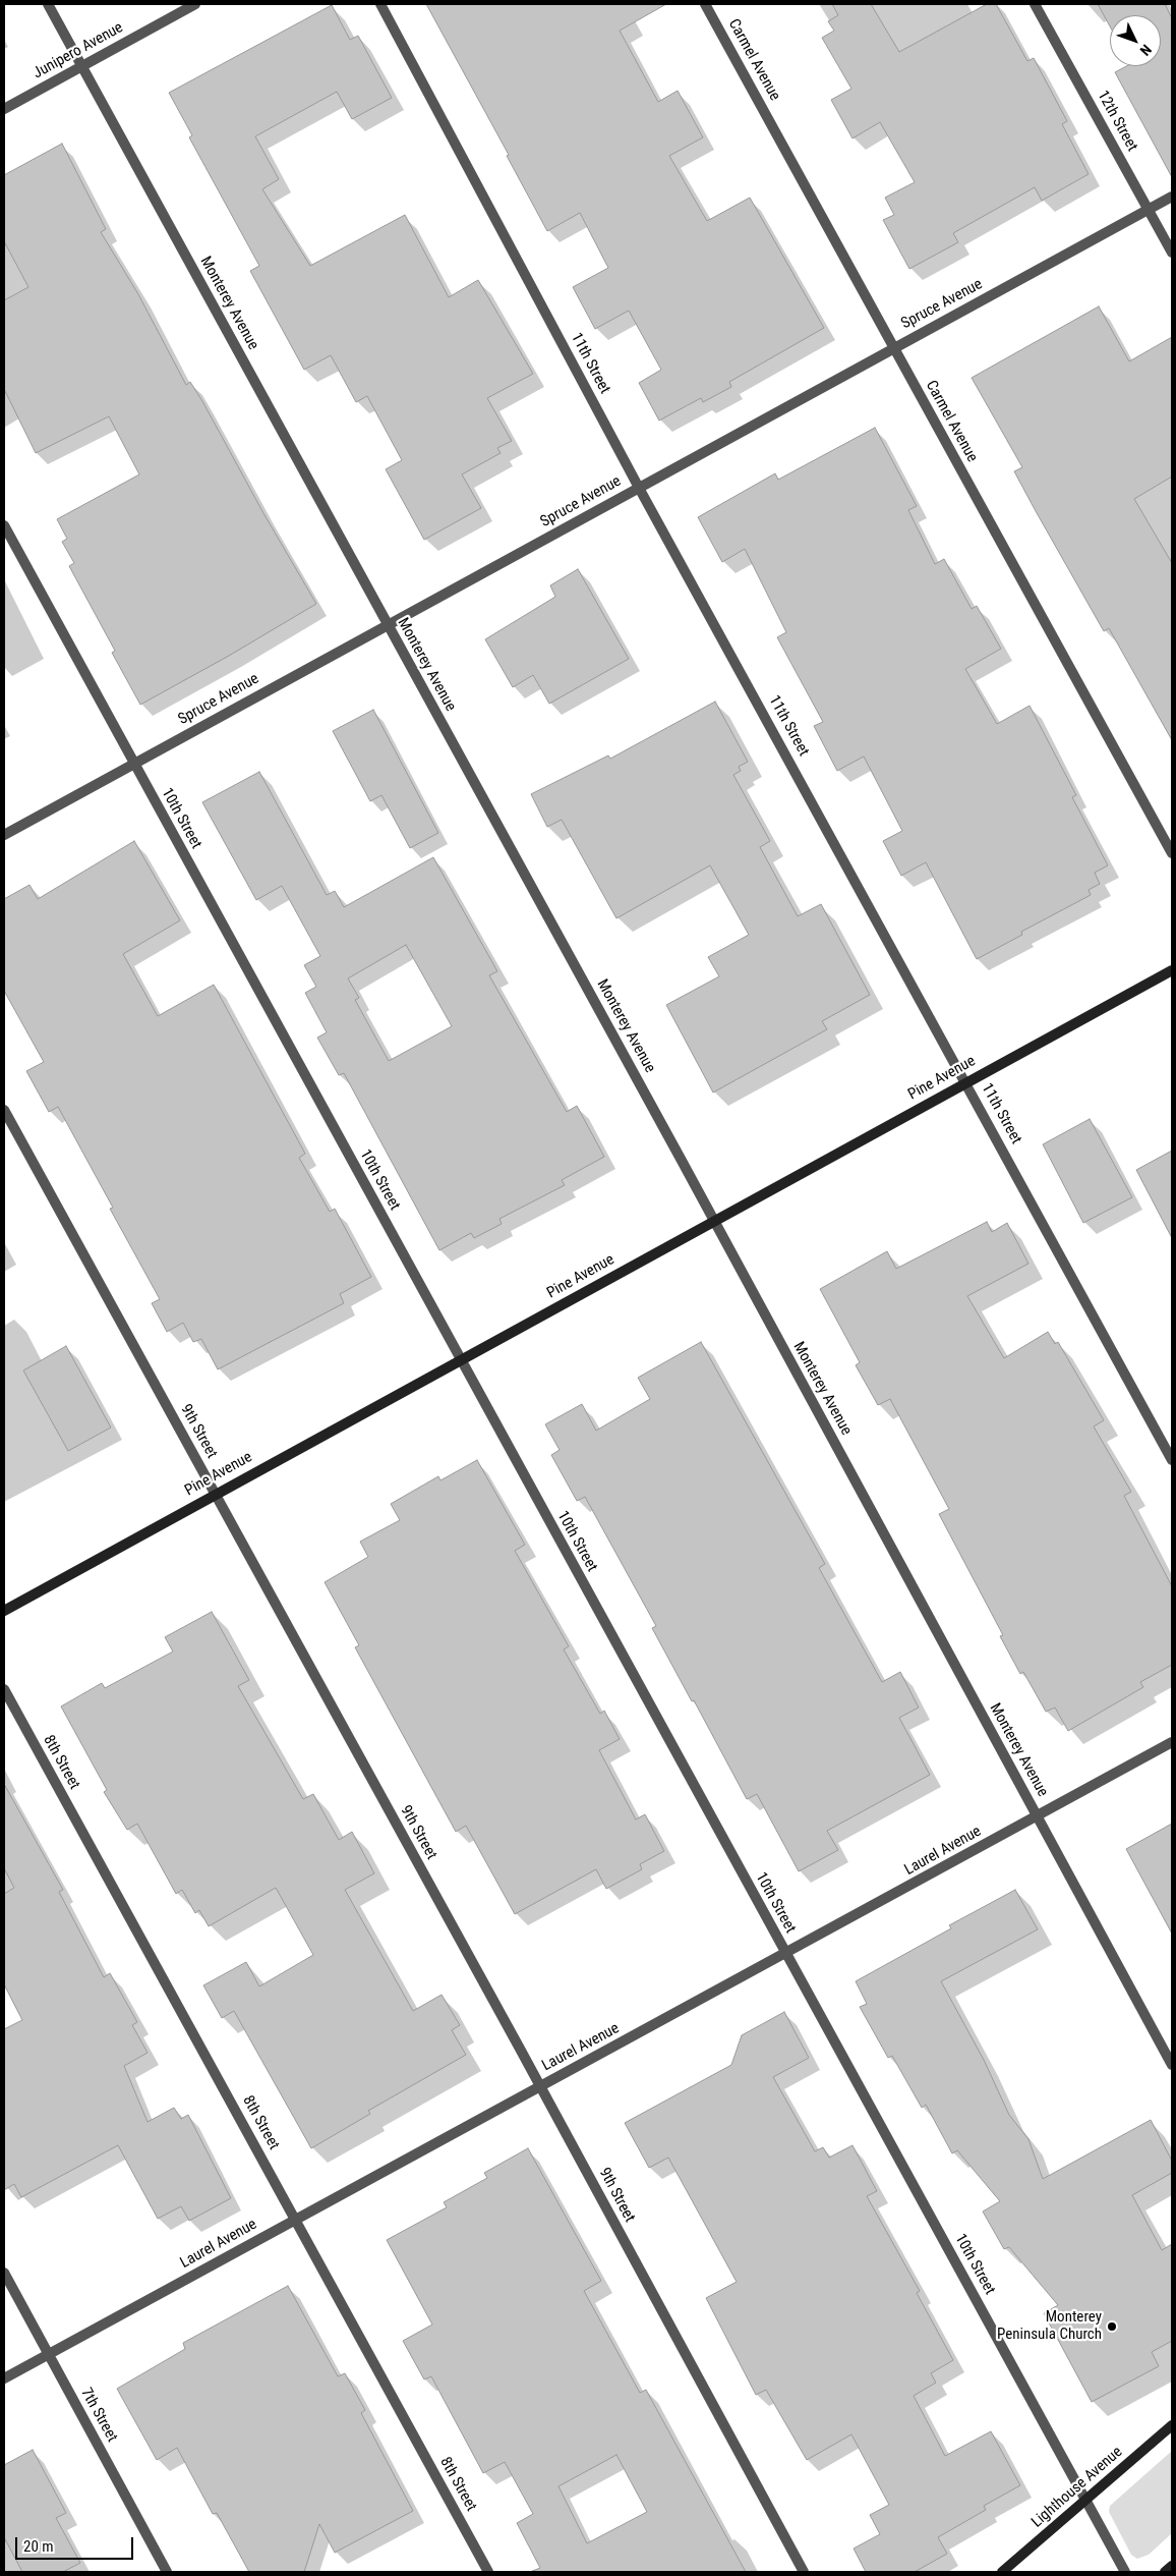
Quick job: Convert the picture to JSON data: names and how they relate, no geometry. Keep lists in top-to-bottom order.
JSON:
{
  "streets": {
    "main road": ["Pine Avenue", "Lighthouse Avenue"],
    "street": [
      "Junipero Avenue",
      "Carmel Avenue",
      "12th Street",
      "Monterey Avenue",
      "Spruce Avenue",
      "11th Street",
      "10th Street",
      "9th Street",
      "8th Street",
      "Laurel Avenue",
      "7th Street"
    ]
  },
  "crossings": [
    ["Junipero Avenue", "Monterey Avenue"],
    ["Carmel Avenue", "Spruce Avenue"],
    ["12th Street", "Spruce Avenue"],
    ["Monterey Avenue", "Spruce Avenue"],
    ["Monterey Avenue", "Pine Avenue"],
    ["Monterey Avenue", "Laurel Avenue"],
    ["Spruce Avenue", "11th Street"],
    ["Spruce Avenue", "10th Street"],
    ["11th Street", "Pine Avenue"],
    ["10th Street", "Pine Avenue"],
    ["10th Street", "Laurel Avenue"],
    ["10th Street", "Lighthouse Avenue"],
    ["Pine Avenue", "9th Street"],
    ["9th Street", "Laurel Avenue"],
    ["8th Street", "Laurel Avenue"],
    ["Laurel Avenue", "7th Street"]
  ],
  "places": ["Monterey Peninsula Church"],
  "scale_bar": "20 m",
  "north": "bottom right"
}
